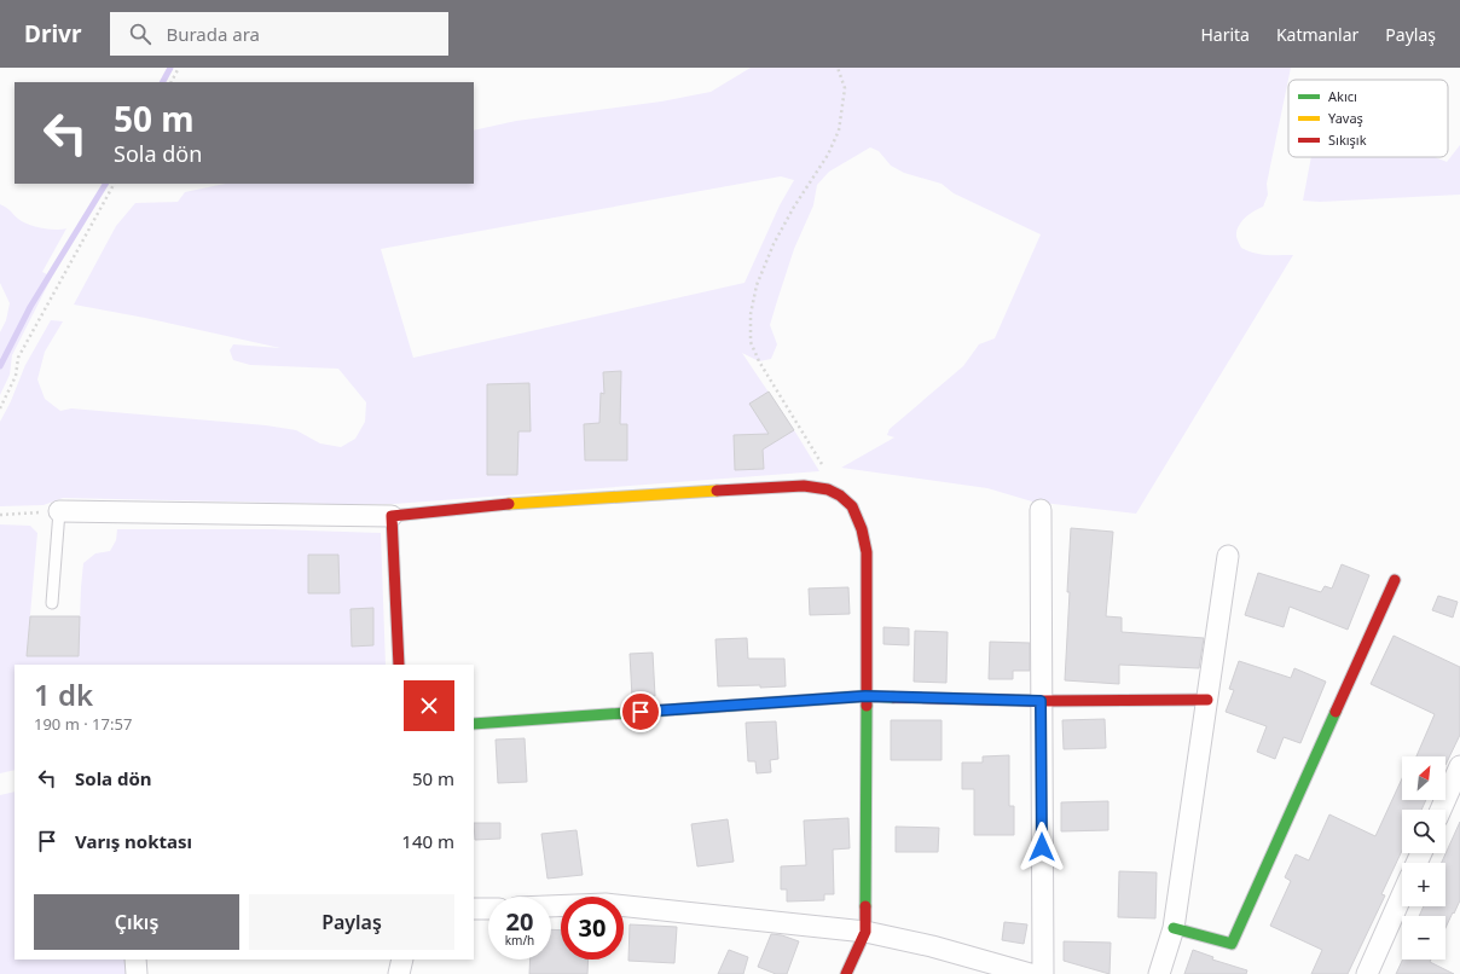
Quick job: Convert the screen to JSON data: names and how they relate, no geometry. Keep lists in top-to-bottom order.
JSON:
{
  "legend": ["Akıcı", "Yavaş", "Sıkışık"],
  "north": "top right",
  "page": {
    "header": "Drivr",
    "search": "Burada ara",
    "nav": ["Harita", "Katmanlar", "Paylaş"],
    "turn": ["50 m", "Sola dön"],
    "heading": ["1 dk", "190 m · 17:57"],
    "list": [
      {
        "name": "Sola dön",
        "value": "50 m"
      },
      {
        "name": "Varış noktası",
        "value": "140 m"
      }
    ],
    "map_buttons": ["+", "−"],
    "buttons": ["Çıkış", "Paylaş"],
    "speed": "20 km/h",
    "limit": "30"
  }
}
